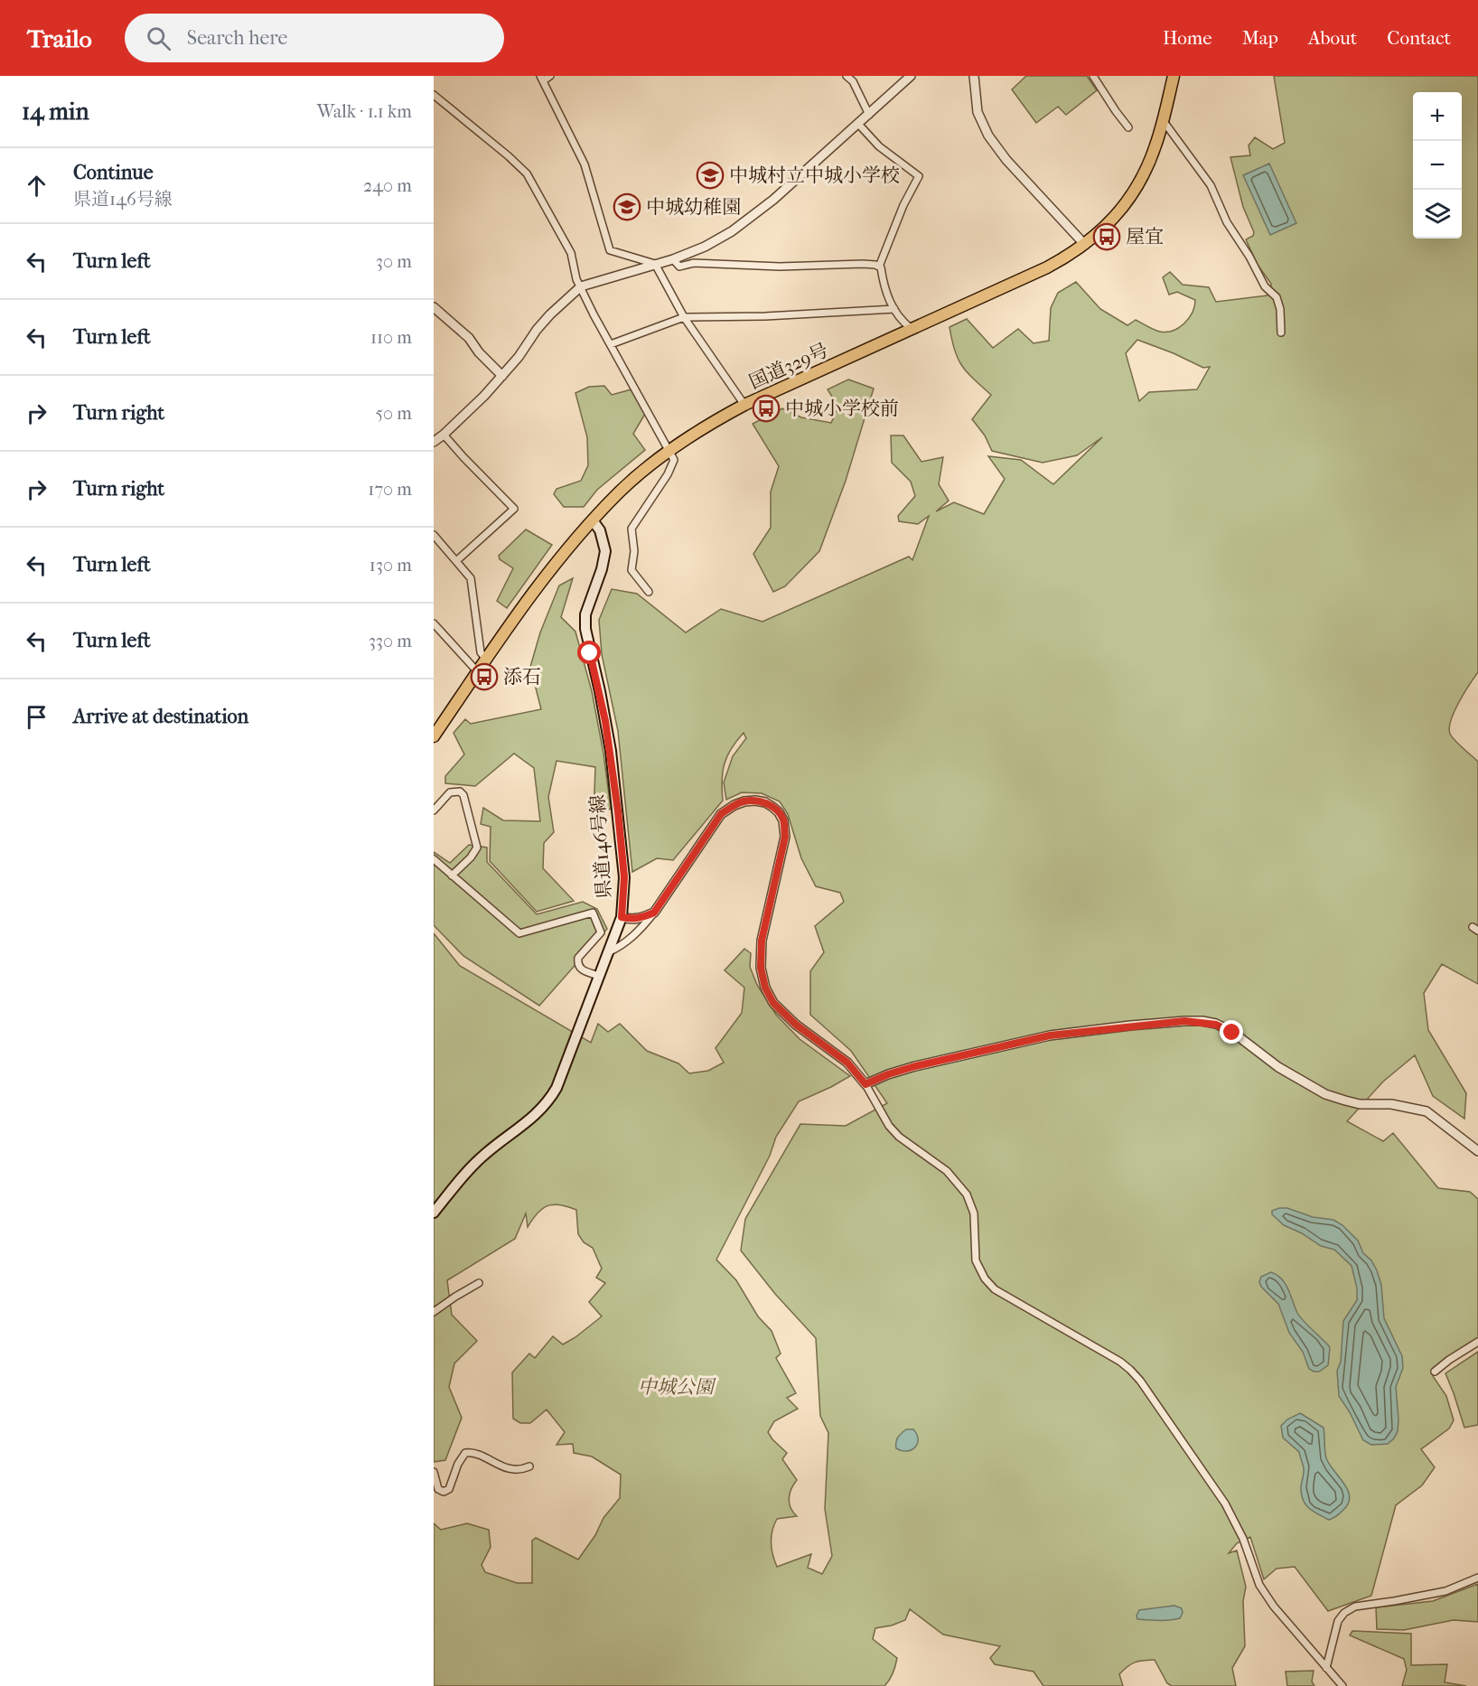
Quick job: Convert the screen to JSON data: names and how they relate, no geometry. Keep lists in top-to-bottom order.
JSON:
{
  "streets": {
    "highway": ["国道329号"],
    "main road": ["県道146号線"]
  },
  "crossings": [
    ["国道329号", "県道146号線"]
  ],
  "parks": ["中城公園"],
  "places": {
    "school or university": ["中城村立中城小学校", "中城幼稚園"],
    "bus stop": ["屋宜", "中城小学校前", "添石"]
  },
  "page": {
    "header": "Trailo",
    "search": "Search here",
    "nav": [
      "Home",
      "Map",
      "About",
      "Contact"
    ],
    "heading": ["14 min", "Walk · 1.1 km"],
    "map_buttons": ["+", "−"],
    "list": [
      ["Continue", "県道146号線", "240 m"],
      ["Turn left", "30 m"],
      ["Turn left", "110 m"],
      ["Turn right", "50 m"],
      ["Turn right", "170 m"],
      ["Turn left", "130 m"],
      ["Turn left", "330 m"],
      "Arrive at destination"
    ]
  }
}
